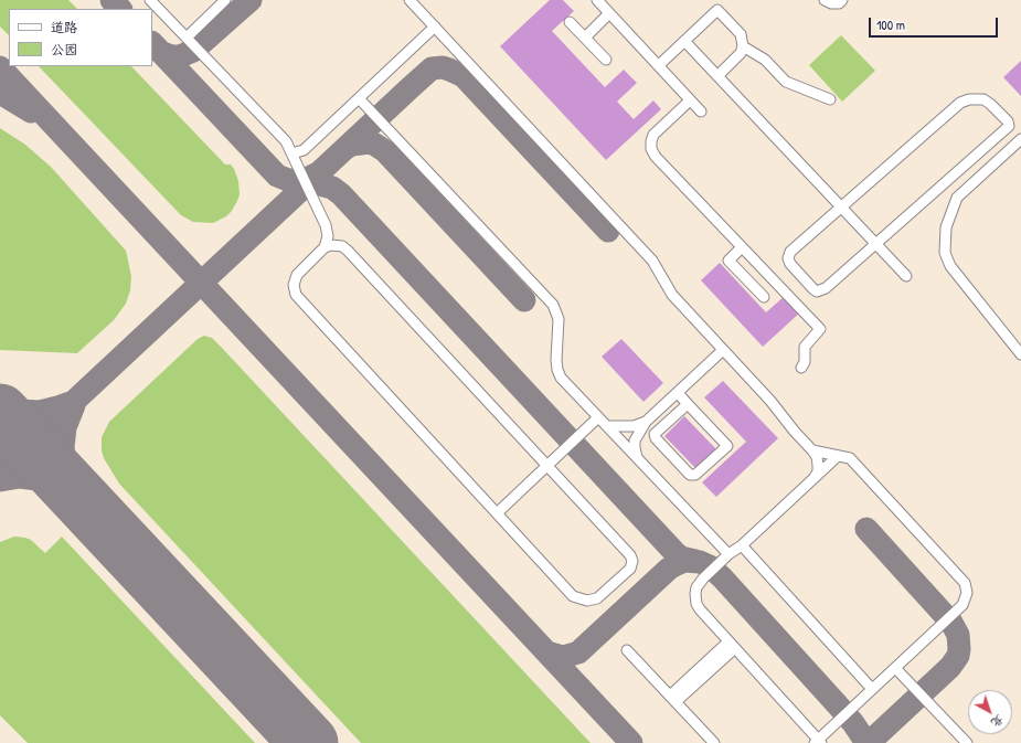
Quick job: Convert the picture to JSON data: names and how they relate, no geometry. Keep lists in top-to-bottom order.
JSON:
{
  "legend": ["道路", "公园"],
  "scale_bar": "100 m",
  "north": "bottom right"
}
